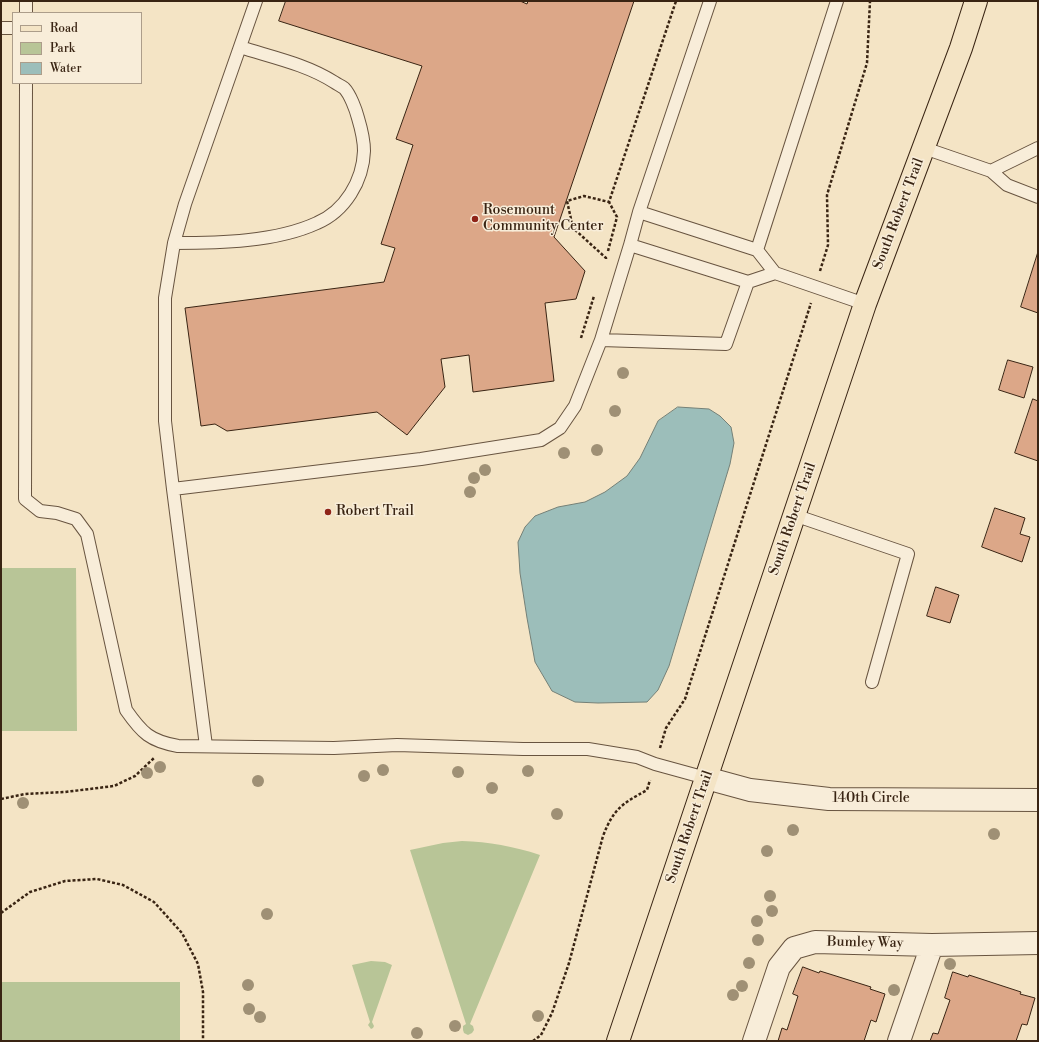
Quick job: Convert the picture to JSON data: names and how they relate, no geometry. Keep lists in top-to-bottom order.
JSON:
{
  "streets": {
    "main road": ["South Robert Trail"],
    "street": ["140th Circle", "Bumley Way"]
  },
  "crossings": [
    ["South Robert Trail", "140th Circle"]
  ],
  "places": ["Rosemount Community Center", "Robert Trail"],
  "legend": ["Road", "Park", "Water"]
}
